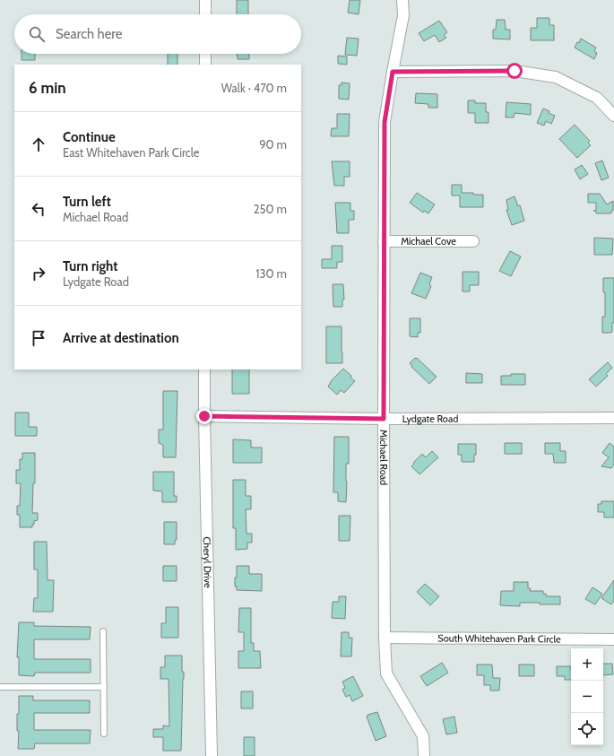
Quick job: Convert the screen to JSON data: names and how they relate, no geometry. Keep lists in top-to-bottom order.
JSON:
{
  "streets": {
    "street": [
      "Michael Cove",
      "Lydgate Road",
      "Michael Road",
      "Cheryl Drive",
      "South Whitehaven Park Circle"
    ]
  },
  "crossings": [
    ["Michael Cove", "Michael Road"],
    ["Lydgate Road", "Michael Road"],
    ["Lydgate Road", "Cheryl Drive"],
    ["Michael Road", "South Whitehaven Park Circle"]
  ],
  "page": {
    "search": "Search here",
    "heading": ["6 min", "Walk · 470 m"],
    "list": [
      ["Continue", "East Whitehaven Park Circle", "90 m"],
      ["Turn left", "Michael Road", "250 m"],
      ["Turn right", "Lydgate Road", "130 m"],
      "Arrive at destination"
    ],
    "map_buttons": ["+", "−"]
  }
}
